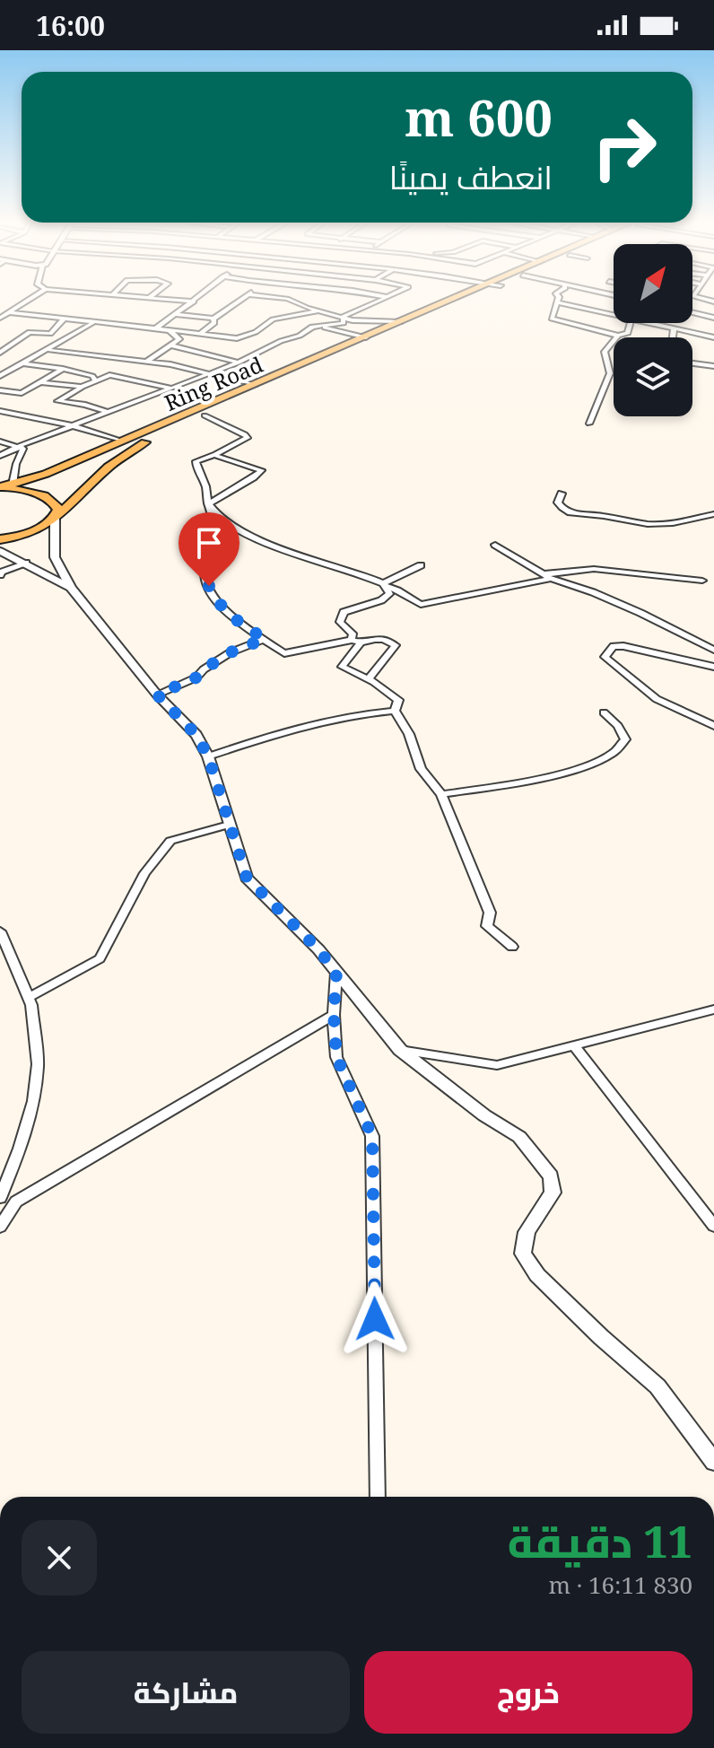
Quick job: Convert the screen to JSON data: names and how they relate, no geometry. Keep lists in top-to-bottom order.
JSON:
{
  "streets": {
    "main road": ["Ring Road"]
  },
  "north": "top right",
  "page": {
    "status": "16:00",
    "turn": ["600 m", "انعطف يمينًا"],
    "heading": ["11 دقيقة", "830 m · 16:11"],
    "buttons": ["خروج", "مشاركة"]
  }
}
